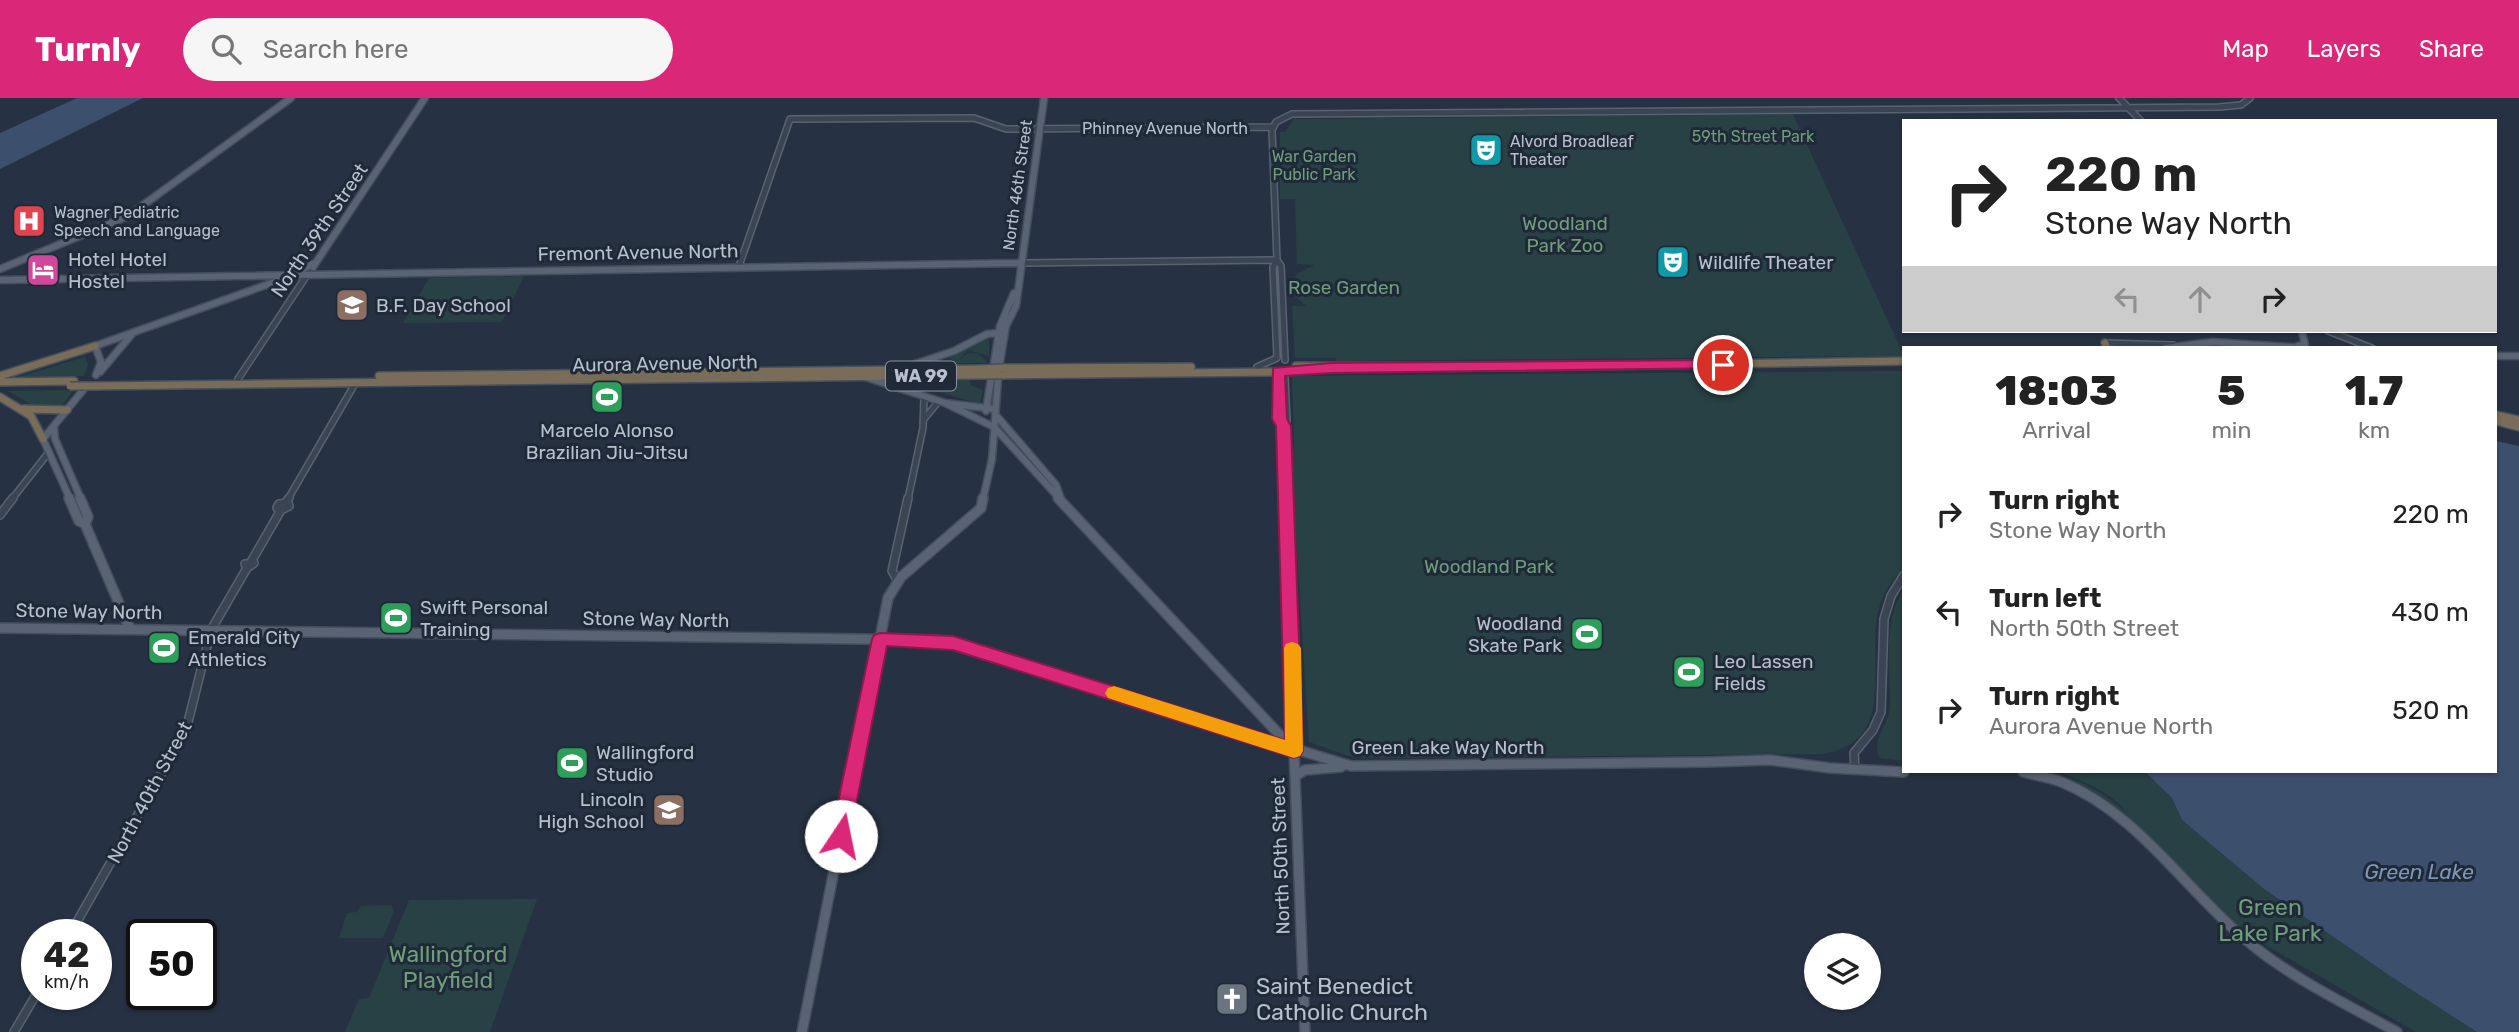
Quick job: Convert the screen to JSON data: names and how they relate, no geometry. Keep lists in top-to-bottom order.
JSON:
{
  "streets": {
    "highway": ["Aurora Avenue North", "WA 99"],
    "main road": [
      "North 46th Street",
      "North 39th Street",
      "Fremont Avenue North",
      "Stone Way North",
      "Green Lake Way North",
      "North 50th Street"
    ],
    "street": ["Phinney Avenue North", "North 40th Street"]
  },
  "crossings": [
    ["Phinney Avenue North", "North 46th Street"],
    ["Phinney Avenue North", "Fremont Avenue North"],
    ["Phinney Avenue North", "North 50th Street"],
    ["North 46th Street", "Fremont Avenue North"],
    ["North 46th Street", "Aurora Avenue North"],
    ["North 39th Street", "Fremont Avenue North"],
    ["North 39th Street", "Aurora Avenue North"],
    ["Fremont Avenue North", "North 50th Street"],
    ["Aurora Avenue North", "North 40th Street"],
    ["Aurora Avenue North", "North 50th Street"],
    ["Stone Way North", "Green Lake Way North"],
    ["Stone Way North", "North 40th Street"],
    ["Stone Way North", "North 50th Street"],
    ["Green Lake Way North", "North 50th Street"]
  ],
  "water": ["Green Lake"],
  "parks": [
    "59th Street Park",
    "War Garden Public Park",
    "Woodland Park Zoo",
    "Rose Garden",
    "Woodland Park",
    "Green Lake Park",
    "Wallingford Playfield"
  ],
  "places": {
    "theatre": ["Alvord Broadleaf Theater", "Wildlife Theater"],
    "hospital": ["Wagner Pediatric Speech and Language"],
    "hotel": ["Hotel Hotel Hostel"],
    "school or university": ["B.F. Day School", "Lincoln High School"],
    "sports": [
      "Marcelo Alonso Brazilian Jiu-Jitsu",
      "Swift Personal Training",
      "Woodland Skate Park",
      "Emerald City Athletics",
      "Leo Lassen Fields",
      "Wallingford Studio"
    ],
    "church": ["Saint Benedict Catholic Church"]
  },
  "page": {
    "header": "Turnly",
    "search": "Search here",
    "nav": ["Map", "Layers", "Share"],
    "turn": ["220 m", "Stone Way North"],
    "eta": [
      "18:03",
      "Arrival",
      "5",
      "min",
      "1.7",
      "km"
    ],
    "list": [
      {
        "name": "Turn right",
        "note": "Stone Way North",
        "value": "220 m"
      },
      {
        "name": "Turn left",
        "note": "North 50th Street",
        "value": "430 m"
      },
      {
        "name": "Turn right",
        "note": "Aurora Avenue North",
        "value": "520 m"
      }
    ],
    "speed": "42 km/h",
    "limit": "50"
  }
}
